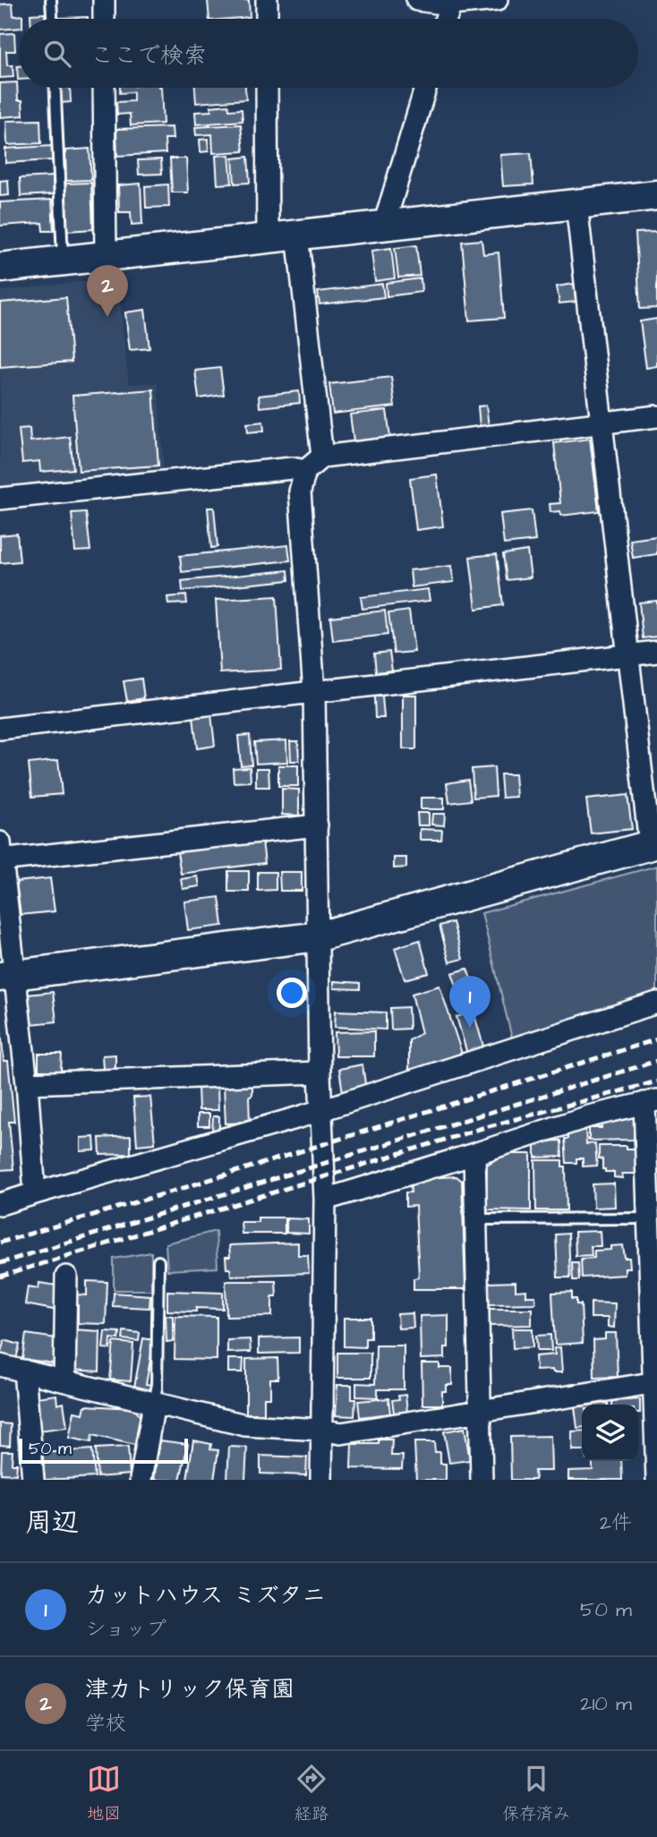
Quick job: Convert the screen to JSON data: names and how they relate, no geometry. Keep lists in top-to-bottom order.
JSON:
{
  "scale_bar": "50 m",
  "page": {
    "search": "ここで検索",
    "pins": ["2", "1"],
    "scale": "50 m",
    "heading": ["周辺", "2件"],
    "list": [
      {
        "mark": "1",
        "name": "カットハウス ミズタニ",
        "note": "ショップ",
        "value": "50 m"
      },
      {
        "mark": "2",
        "name": "津カトリック保育園",
        "note": "学校",
        "value": "210 m"
      }
    ],
    "nav": ["地図", "経路", "保存済み"]
  }
}
